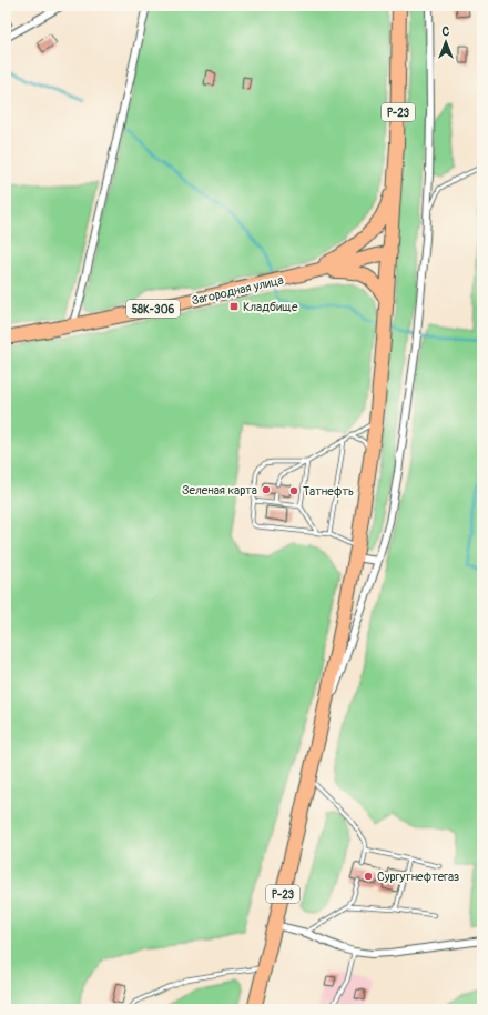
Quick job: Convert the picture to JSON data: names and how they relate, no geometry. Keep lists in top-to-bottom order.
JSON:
{
  "streets": {
    "highway": ["Р-23", "Загородная улица", "58К-306"]
  },
  "crossings": [
    ["Р-23", "Загородная улица"]
  ],
  "places": {
    "transit": ["Кладбище"],
    "other": ["Зеленая карта", "Татнефть", "Сургутнефтегаз"]
  },
  "north": "top"
}
